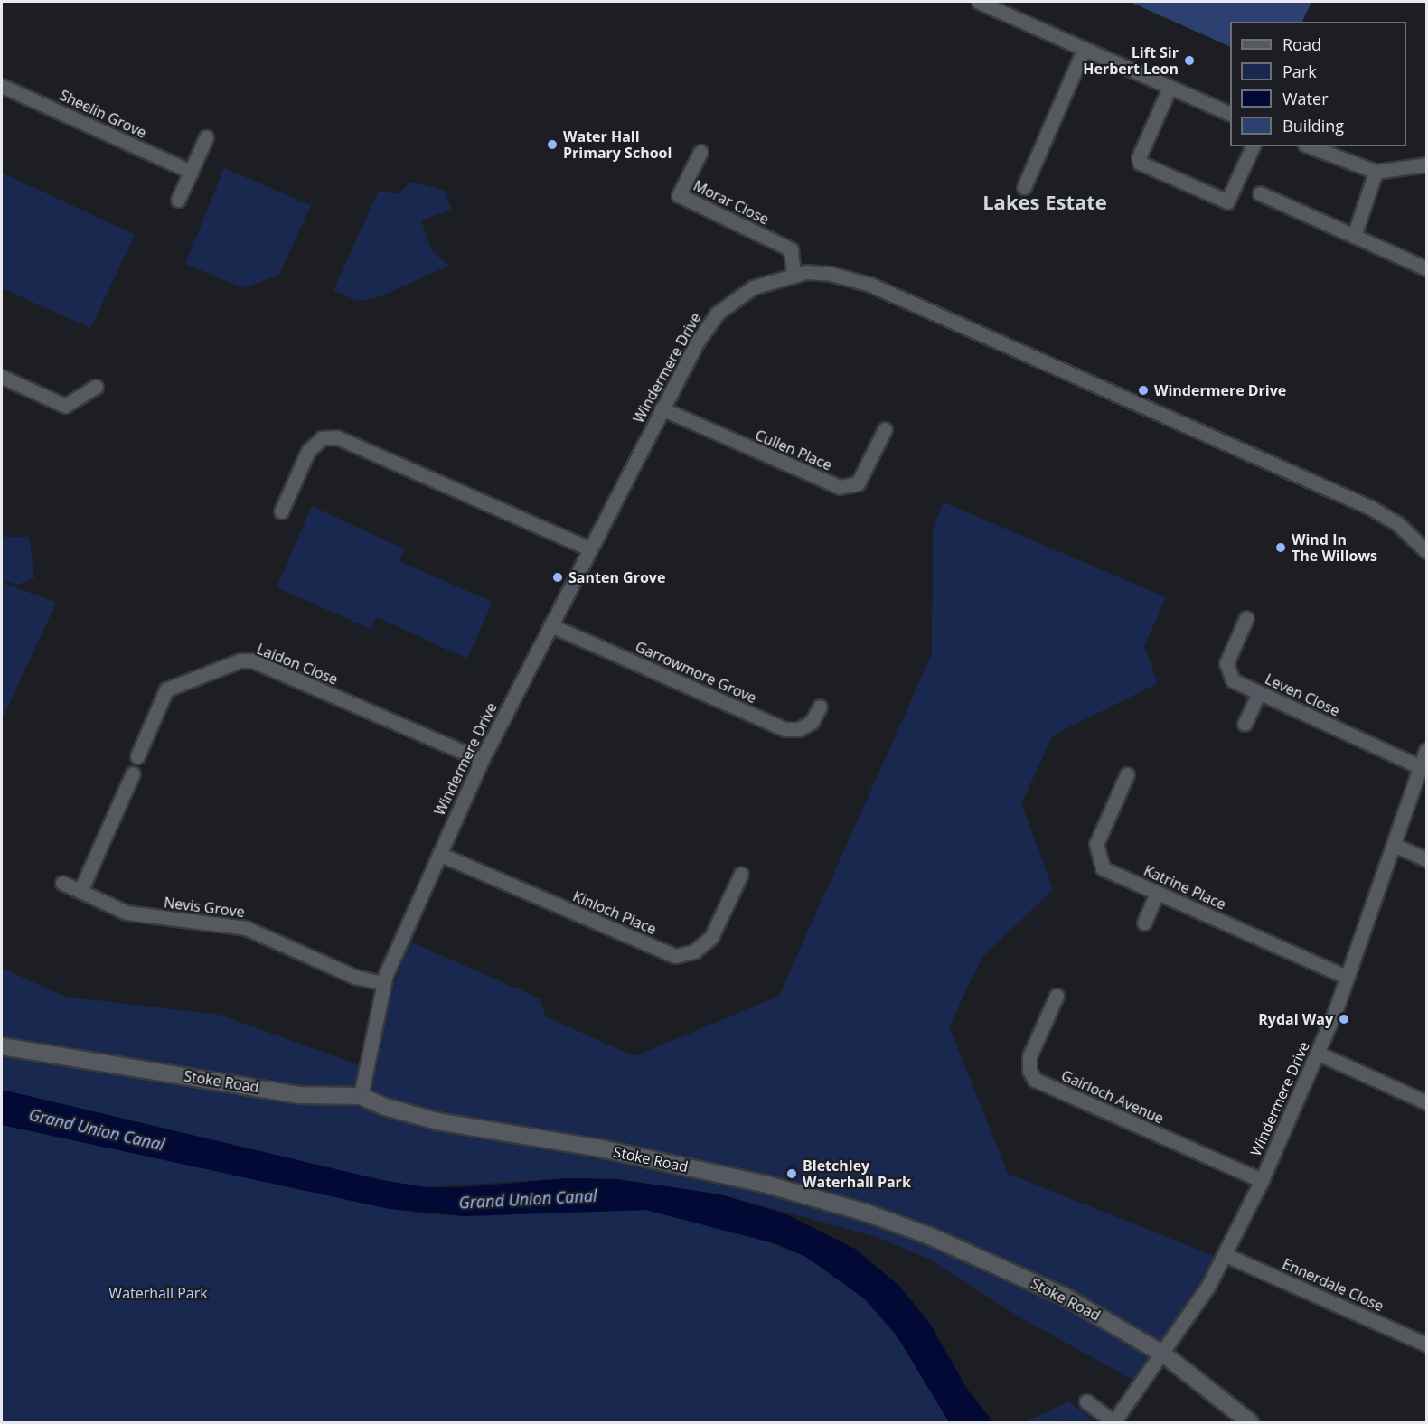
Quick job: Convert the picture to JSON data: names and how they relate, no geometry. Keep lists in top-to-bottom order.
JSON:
{
  "streets": {
    "street": [
      "Sheelin Grove",
      "Morar Close",
      "Windermere Drive",
      "Cullen Place",
      "Laidon Close",
      "Garrowmore Grove",
      "Leven Close",
      "Katrine Place",
      "Nevis Grove",
      "Kinloch Place",
      "Stoke Road",
      "Gairloch Avenue",
      "Ennerdale Close"
    ]
  },
  "crossings": [
    ["Morar Close", "Windermere Drive"],
    ["Windermere Drive", "Cullen Place"],
    ["Windermere Drive", "Laidon Close"],
    ["Windermere Drive", "Garrowmore Grove"],
    ["Windermere Drive", "Leven Close"],
    ["Windermere Drive", "Katrine Place"],
    ["Windermere Drive", "Nevis Grove"],
    ["Windermere Drive", "Kinloch Place"],
    ["Windermere Drive", "Stoke Road"],
    ["Windermere Drive", "Gairloch Avenue"],
    ["Windermere Drive", "Ennerdale Close"]
  ],
  "districts": ["Lakes Estate"],
  "water": ["Grand Union Canal"],
  "parks": ["Waterhall Park"],
  "places": [
    "Lift Sir Herbert Leon",
    "Water Hall Primary School",
    "Windermere Drive",
    "Wind In The Willows",
    "Santen Grove",
    "Rydal Way",
    "Bletchley Waterhall Park"
  ],
  "legend": [
    "Road",
    "Park",
    "Water",
    "Building"
  ]
}
